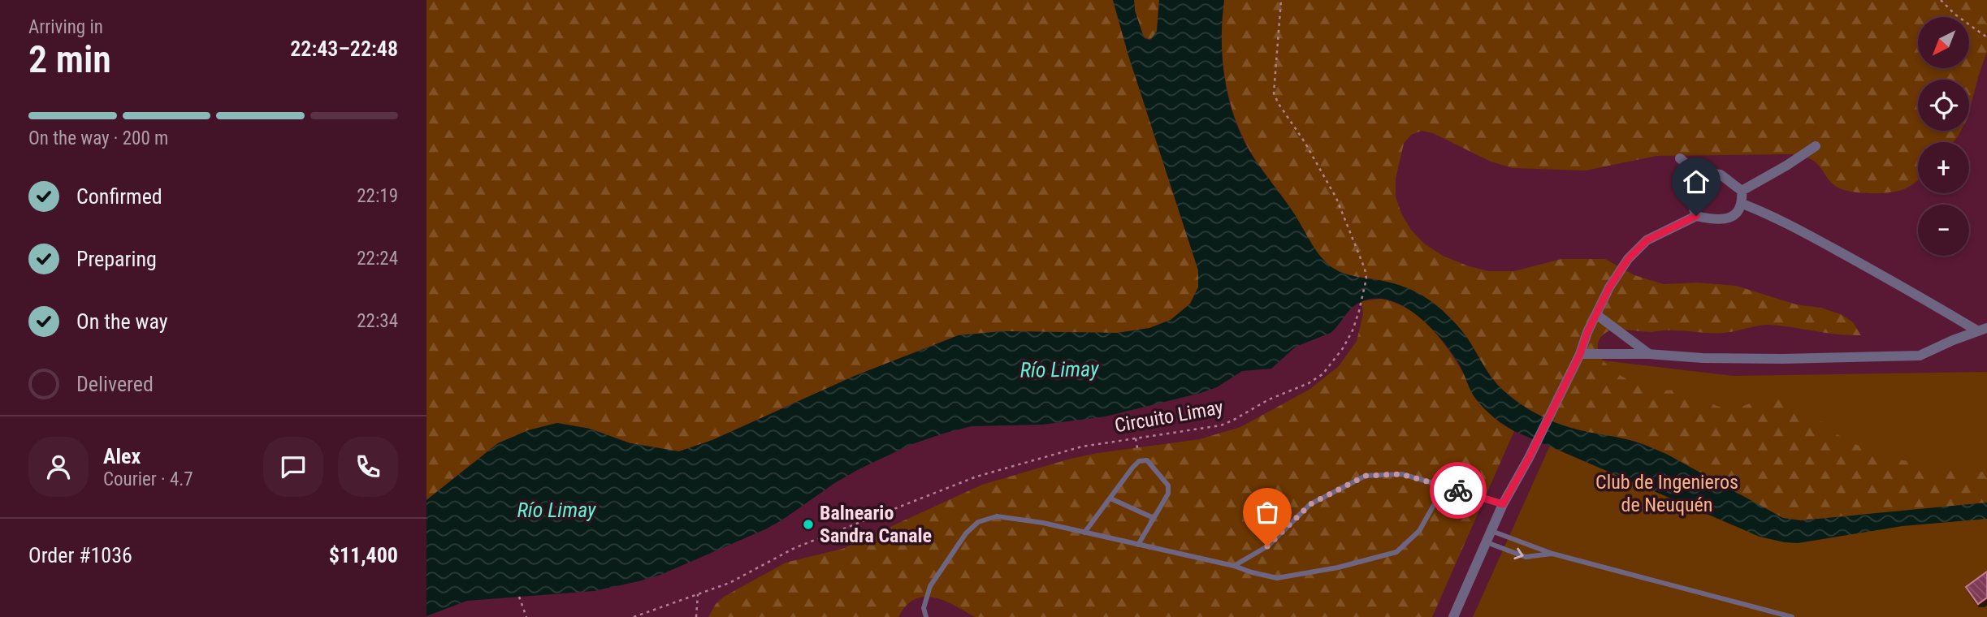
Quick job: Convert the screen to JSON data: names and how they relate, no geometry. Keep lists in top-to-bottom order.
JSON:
{
  "streets": {
    "path": ["Circuito Limay"]
  },
  "water": ["Río Limay"],
  "parks": ["Club de Ingenieros de Neuquén"],
  "places": ["Balneario Sandra Canale"],
  "north": "bottom left",
  "page": {
    "heading": ["2 min", "Arriving in", "22:43–22:48"],
    "panel": [
      "Alex",
      "Courier · 4.7",
      "Order #1036",
      "$11,400"
    ],
    "map_buttons": ["+", "−"],
    "bar": "On the way · 200 m",
    "list": [
      ["Confirmed", "22:19"],
      ["Preparing", "22:24"],
      ["On the way", "22:34"],
      "Delivered"
    ]
  }
}
